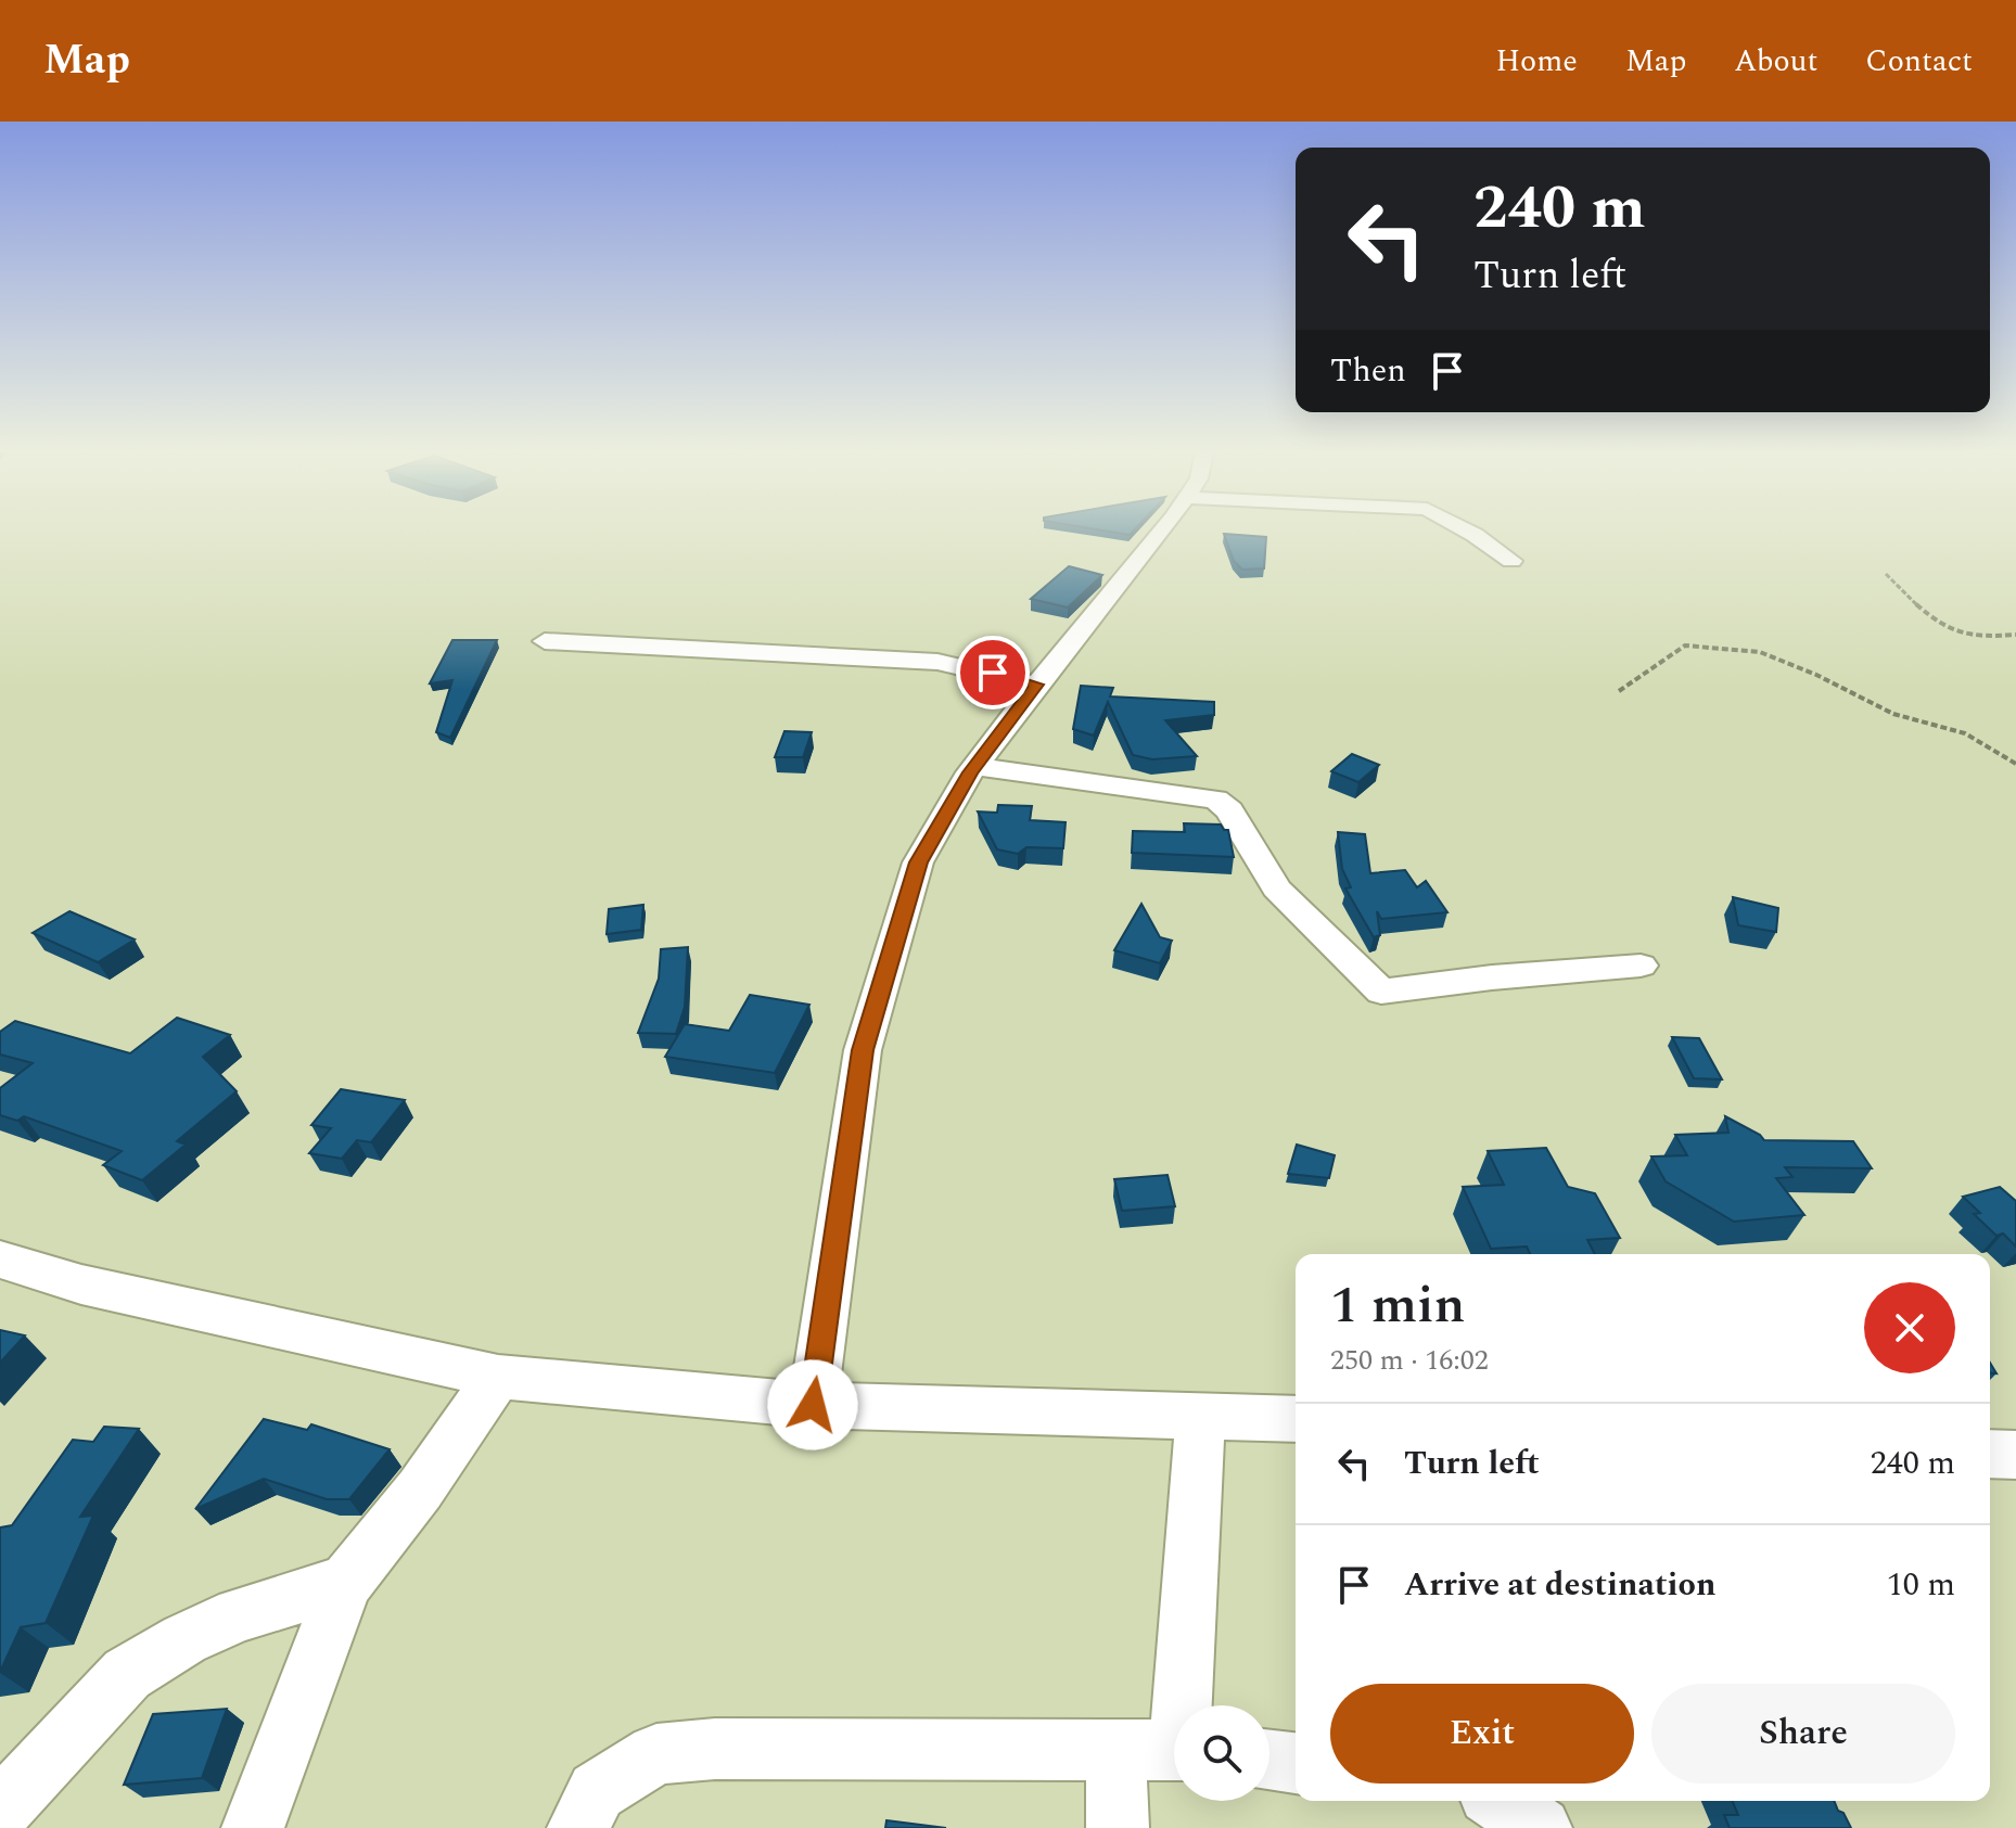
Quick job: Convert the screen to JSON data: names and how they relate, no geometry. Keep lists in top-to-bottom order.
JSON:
{
  "page": {
    "header": "Map",
    "nav": [
      "Home",
      "Map",
      "About",
      "Contact"
    ],
    "turn": ["240 m", "Turn left"],
    "then": "Then",
    "heading": ["1 min", "250 m · 16:02"],
    "list": [
      {
        "name": "Turn left",
        "value": "240 m"
      },
      {
        "name": "Arrive at destination",
        "value": "10 m"
      }
    ],
    "buttons": ["Exit", "Share"]
  }
}
